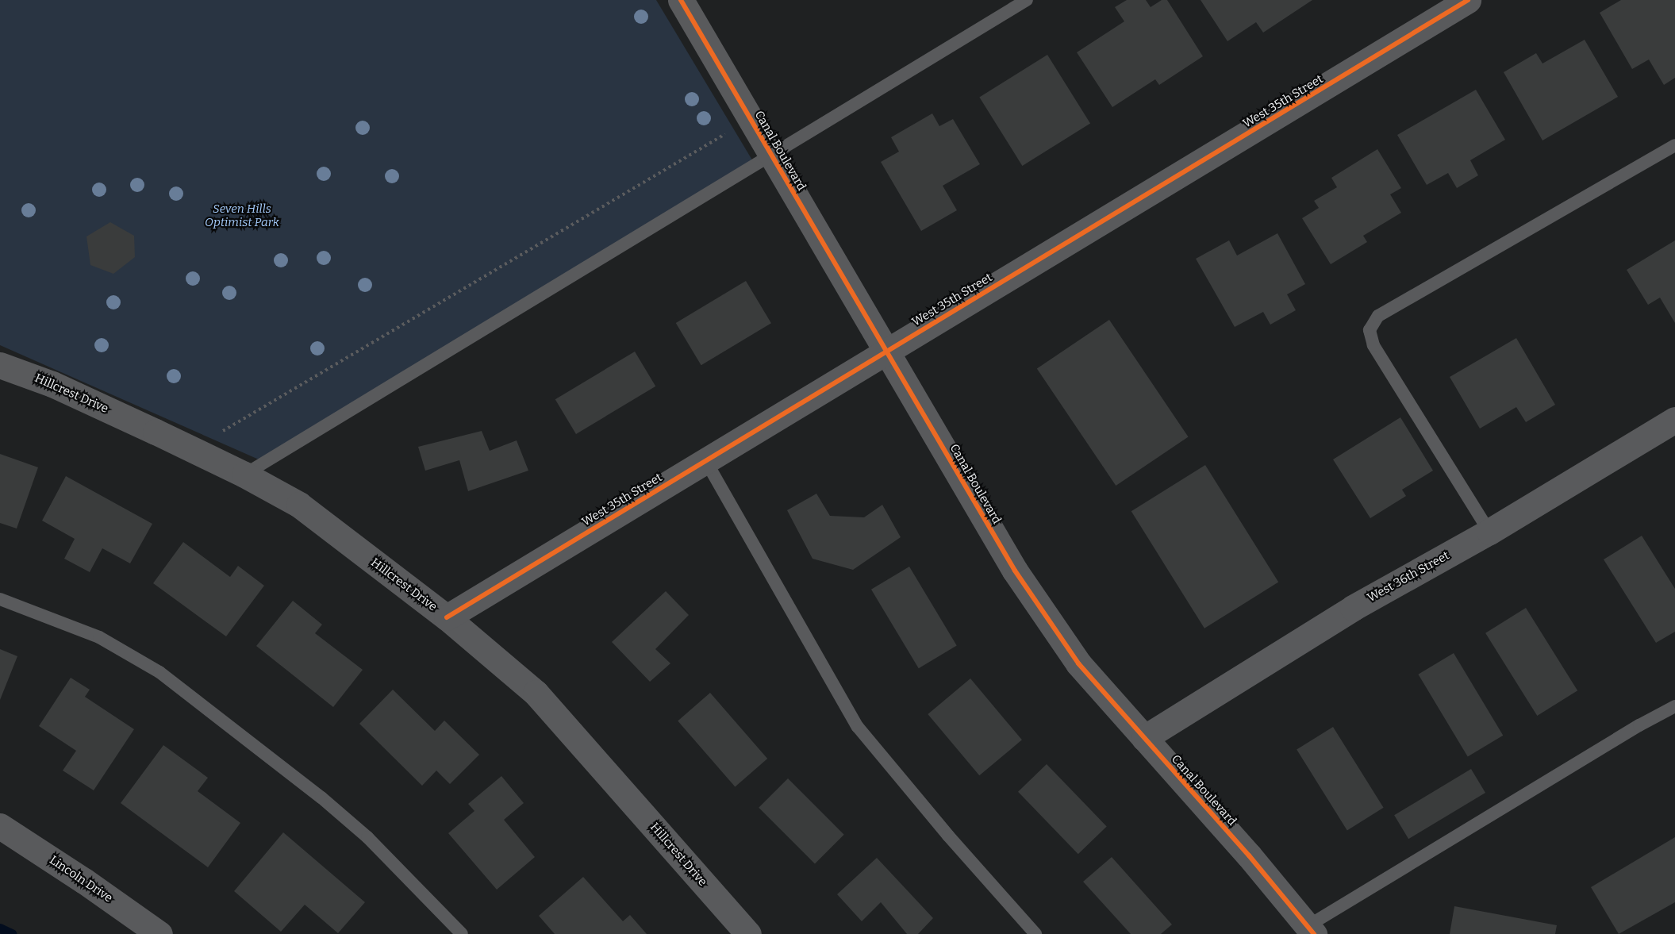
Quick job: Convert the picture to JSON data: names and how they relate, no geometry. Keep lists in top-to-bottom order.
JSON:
{
  "streets": {
    "street": [
      "West 35th Street",
      "Canal Boulevard",
      "Hillcrest Drive",
      "West 36th Street",
      "Lincoln Drive"
    ]
  },
  "crossings": [
    ["West 35th Street", "Canal Boulevard"],
    ["West 35th Street", "Hillcrest Drive"],
    ["Canal Boulevard", "West 36th Street"]
  ],
  "parks": ["Seven Hills Optimist Park"]
}
